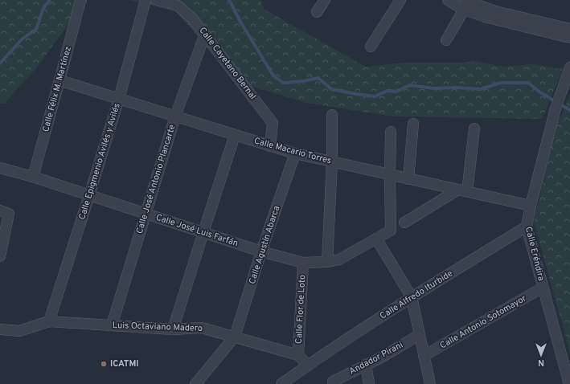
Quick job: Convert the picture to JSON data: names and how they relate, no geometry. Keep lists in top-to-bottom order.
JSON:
{
  "streets": {
    "street": [
      "Calle Cayetano Bernal",
      "Calle Félix M. Martínez",
      "Calle Macario Torres",
      "Calle Epigmenio Avilés y Avilés",
      "Calle José Antonio Plancarte",
      "Calle José Luis Farfán",
      "Calle Agustín Abarca",
      "Calle Eréndira",
      "Calle Alfredo Iturbide",
      "Calle Flor de Loto",
      "Calle Antonio Sotomayor",
      "Luis Octaviano Madero",
      "Andador Pirani"
    ]
  },
  "crossings": [
    ["Calle Cayetano Bernal", "Calle Macario Torres"],
    ["Calle Cayetano Bernal", "Calle José Antonio Plancarte"],
    ["Calle Félix M. Martínez", "Calle Macario Torres"],
    ["Calle Félix M. Martínez", "Calle José Luis Farfán"],
    ["Calle Macario Torres", "Calle Epigmenio Avilés y Avilés"],
    ["Calle Macario Torres", "Calle José Antonio Plancarte"],
    ["Calle Macario Torres", "Calle José Luis Farfán"],
    ["Calle Macario Torres", "Calle Agustín Abarca"],
    ["Calle Macario Torres", "Calle Eréndira"],
    ["Calle Epigmenio Avilés y Avilés", "Calle José Luis Farfán"],
    ["Calle Epigmenio Avilés y Avilés", "Luis Octaviano Madero"],
    ["Calle José Antonio Plancarte", "Calle José Luis Farfán"],
    ["Calle José Antonio Plancarte", "Luis Octaviano Madero"],
    ["Calle José Luis Farfán", "Calle Agustín Abarca"],
    ["Calle José Luis Farfán", "Calle Flor de Loto"],
    ["Calle Agustín Abarca", "Luis Octaviano Madero"],
    ["Calle Eréndira", "Calle Alfredo Iturbide"],
    ["Calle Eréndira", "Calle Antonio Sotomayor"],
    ["Calle Flor de Loto", "Luis Octaviano Madero"]
  ],
  "places": ["ICATMI"],
  "north": "bottom"
}
